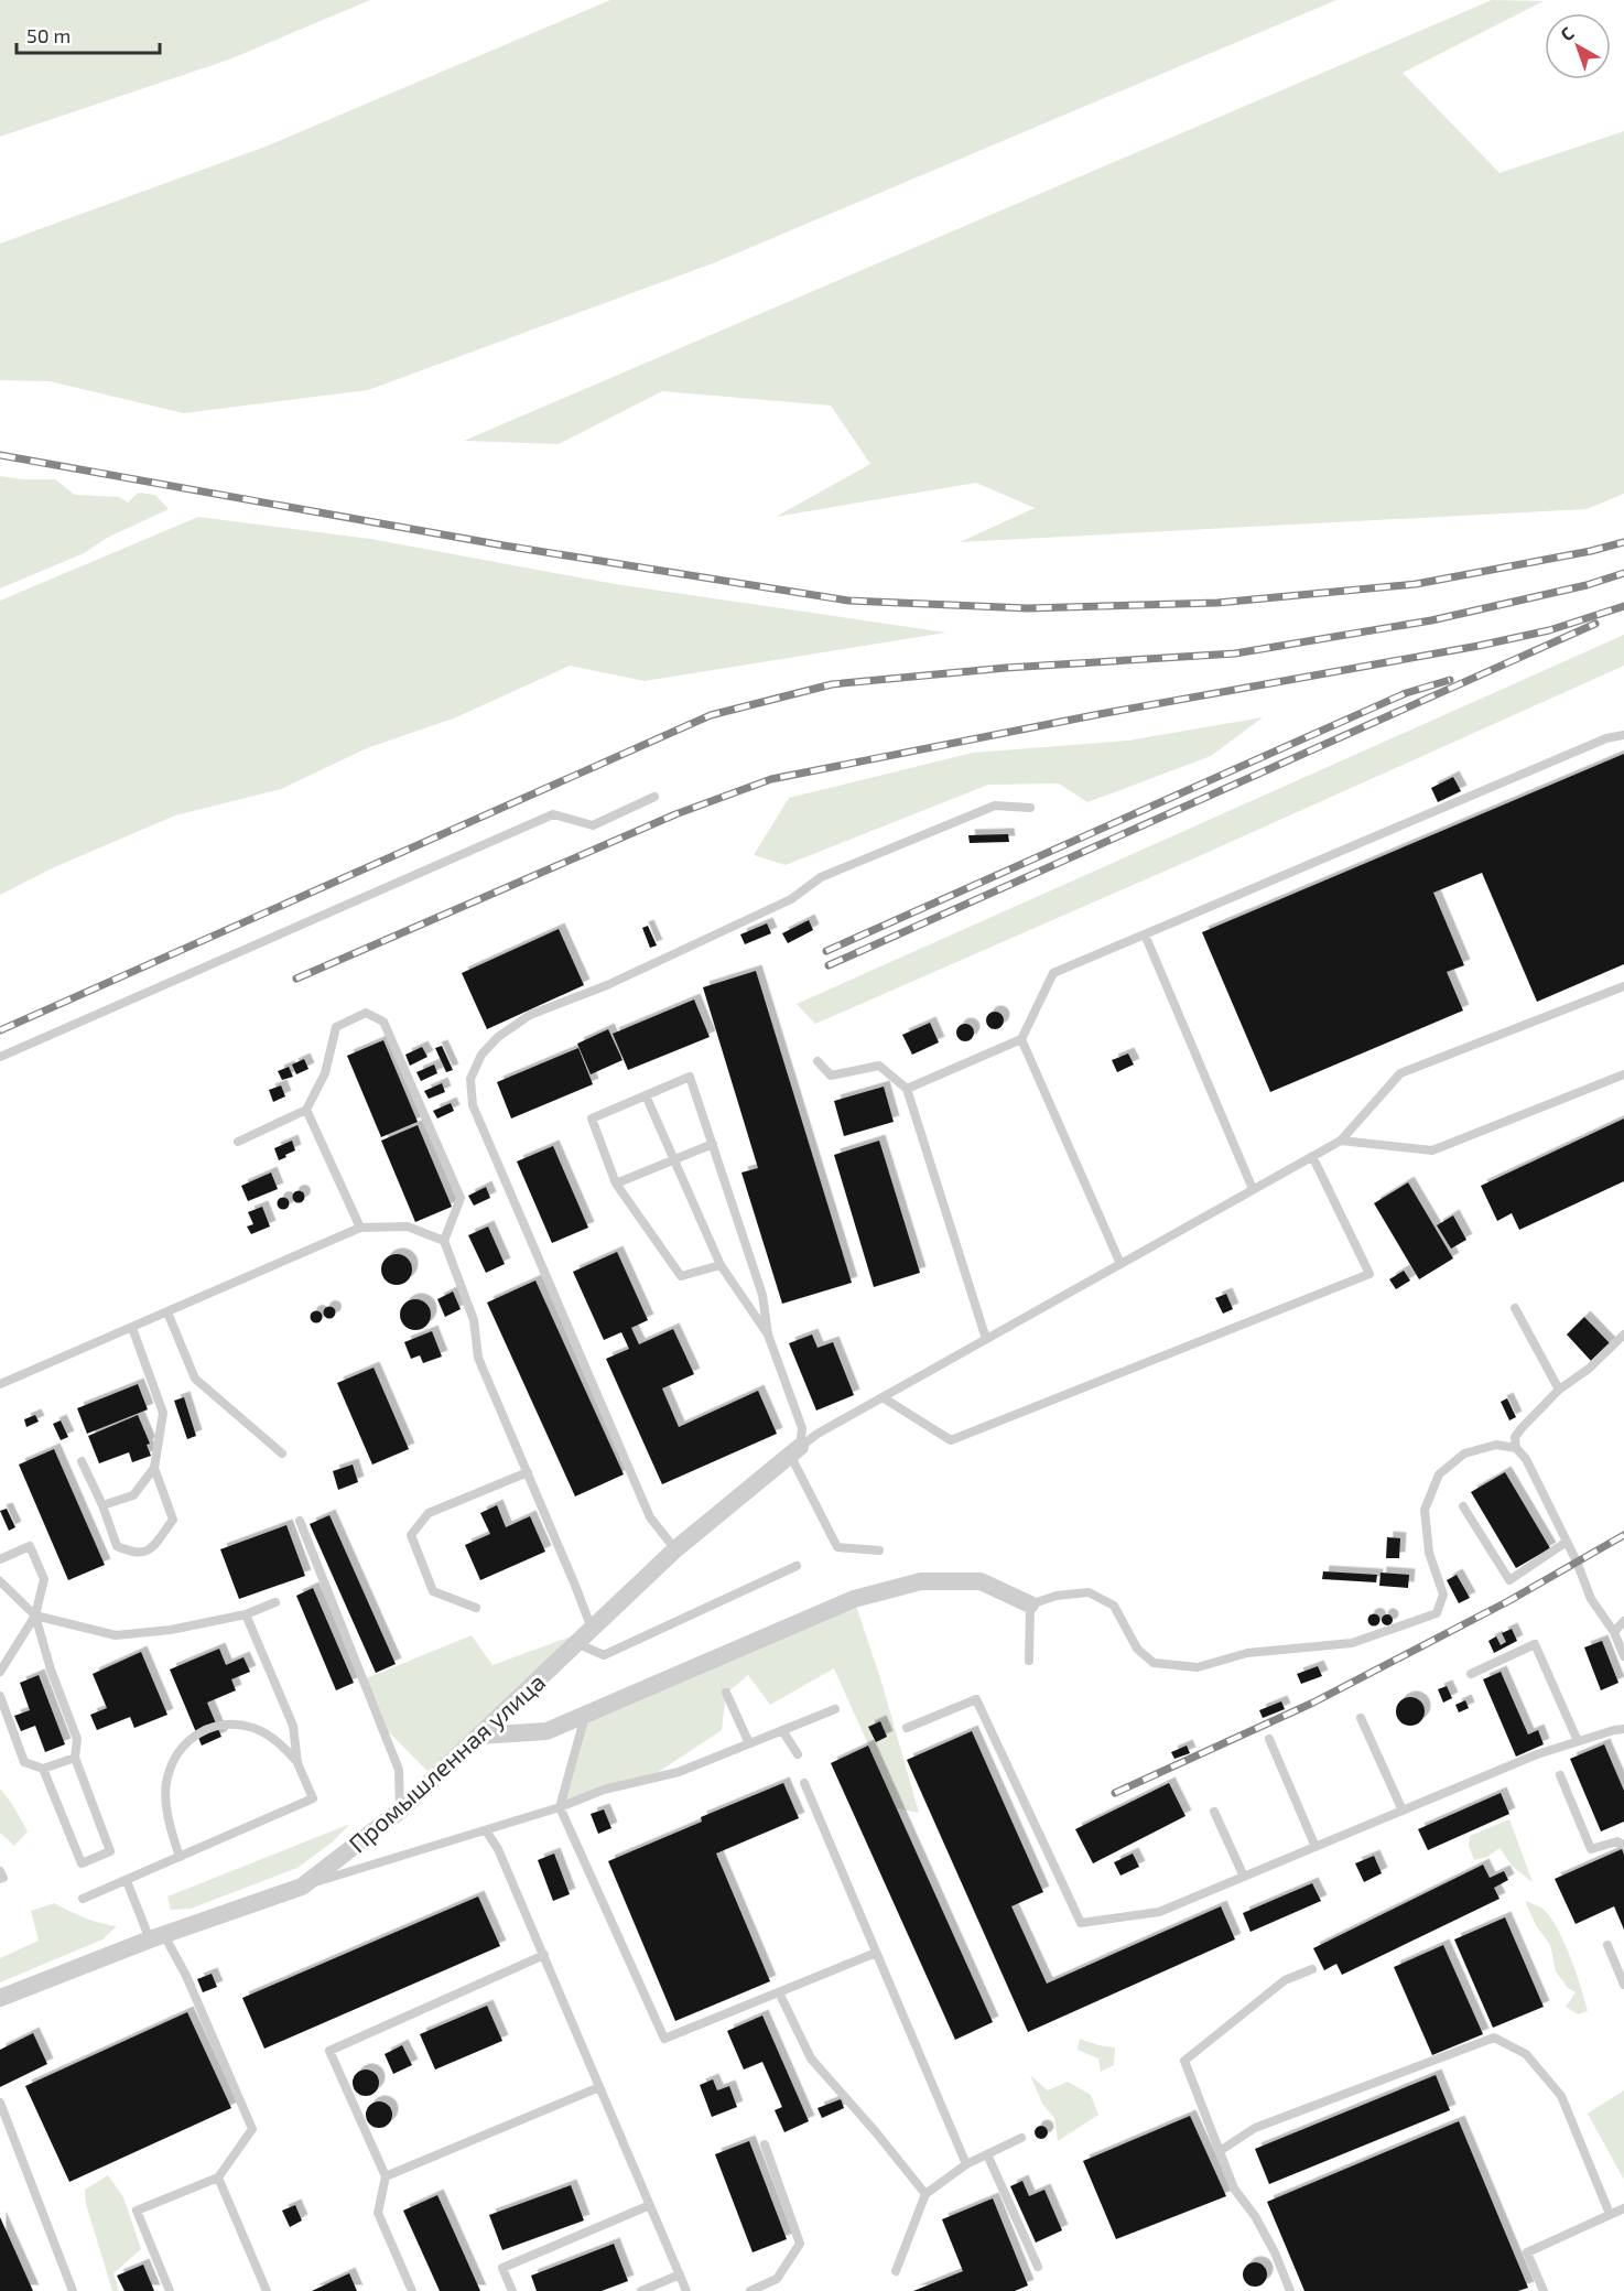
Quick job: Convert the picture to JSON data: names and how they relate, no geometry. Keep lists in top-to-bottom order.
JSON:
{
  "streets": {
    "street": ["Промышленная улица"]
  },
  "scale_bar": "50 m",
  "north": "top left"
}
